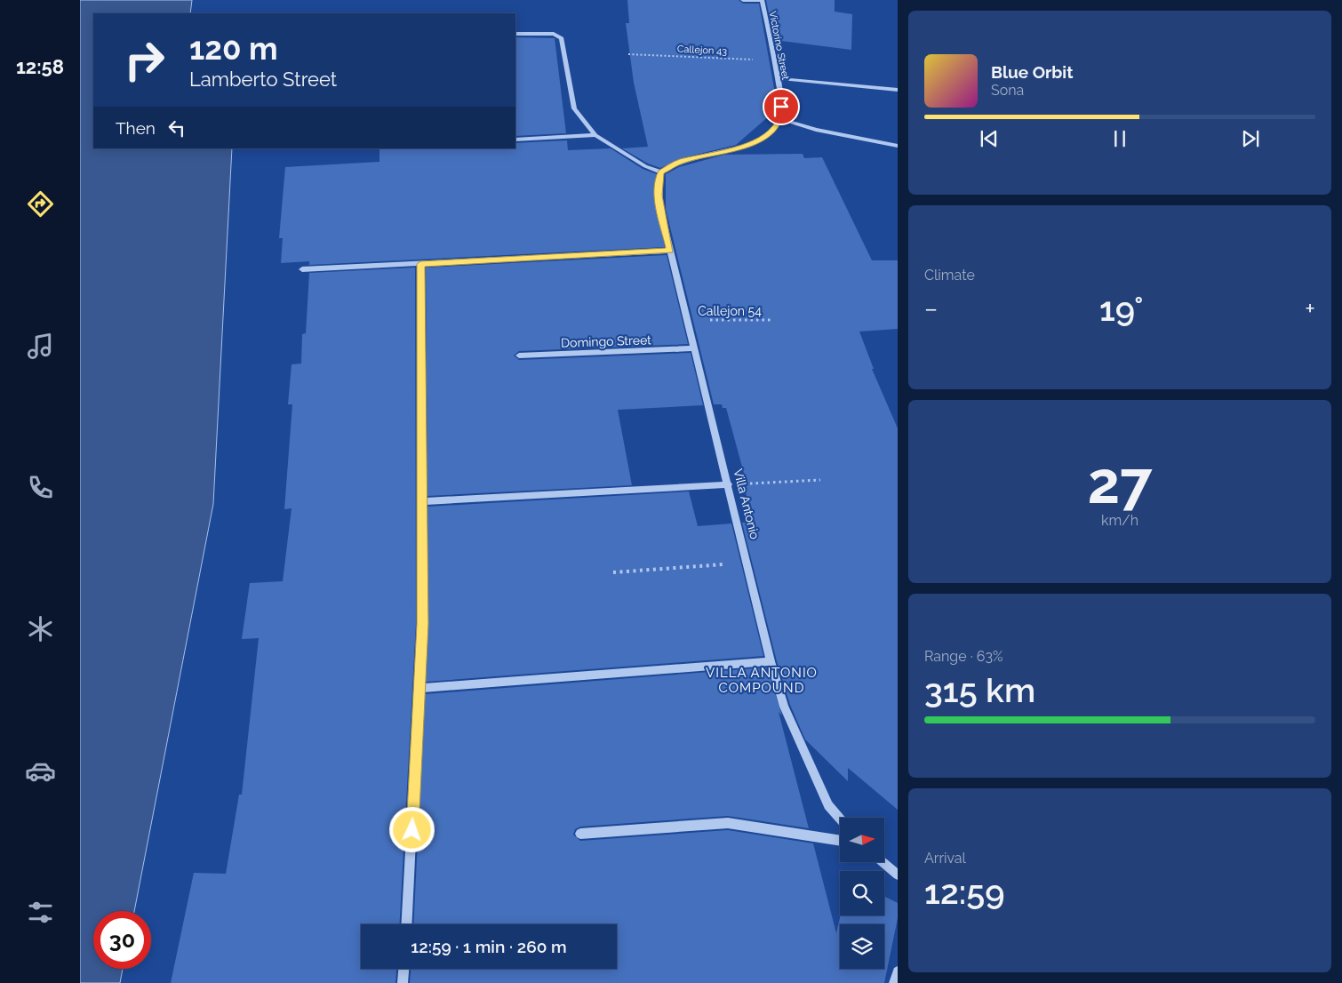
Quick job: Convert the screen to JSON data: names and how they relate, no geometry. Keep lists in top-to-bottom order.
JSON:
{
  "streets": {
    "street": ["Victorino Street", "Domingo Street", "Villa Antonio"],
    "path": ["Callejon 43", "Callejon 54"]
  },
  "crossings": [
    ["Victorino Street", "Callejon 43"],
    ["Callejon 54", "Villa Antonio"],
    ["Domingo Street", "Villa Antonio"]
  ],
  "districts": ["VILLA ANTONIO COMPOUND"],
  "north": "right",
  "page": {
    "tabs": "12:58",
    "turn": ["120 m", "Lamberto Street"],
    "song": ["Blue Orbit", "Sona"],
    "then": "Then",
    "tile": [
      "Climate",
      ["27", "km/h"],
      ["Range · 63%", "315 km"],
      ["Arrival", "12:59"]
    ],
    "heat": ["−", "19°", "+"],
    "limit": "30",
    "trip": "12:59 · 1 min · 260 m"
  }
}
